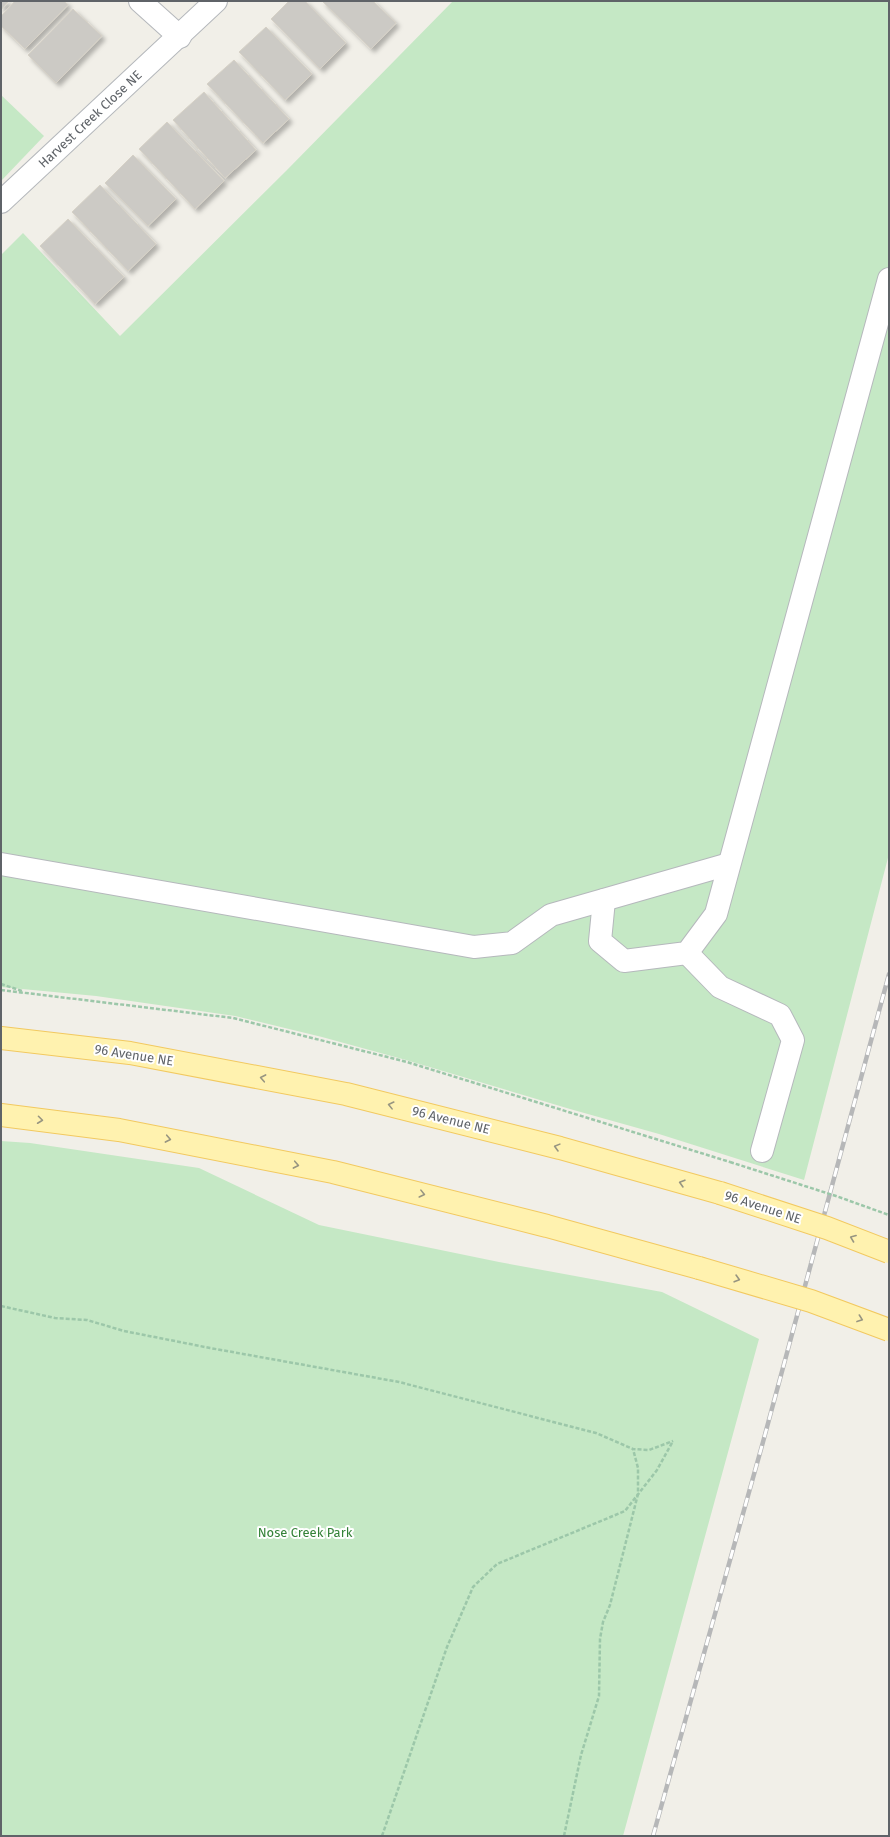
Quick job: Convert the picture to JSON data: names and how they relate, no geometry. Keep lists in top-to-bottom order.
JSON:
{
  "streets": {
    "main road": ["96 Avenue NE"],
    "street": ["Harvest Creek Close NE"]
  },
  "parks": ["Nose Creek Park"]
}
